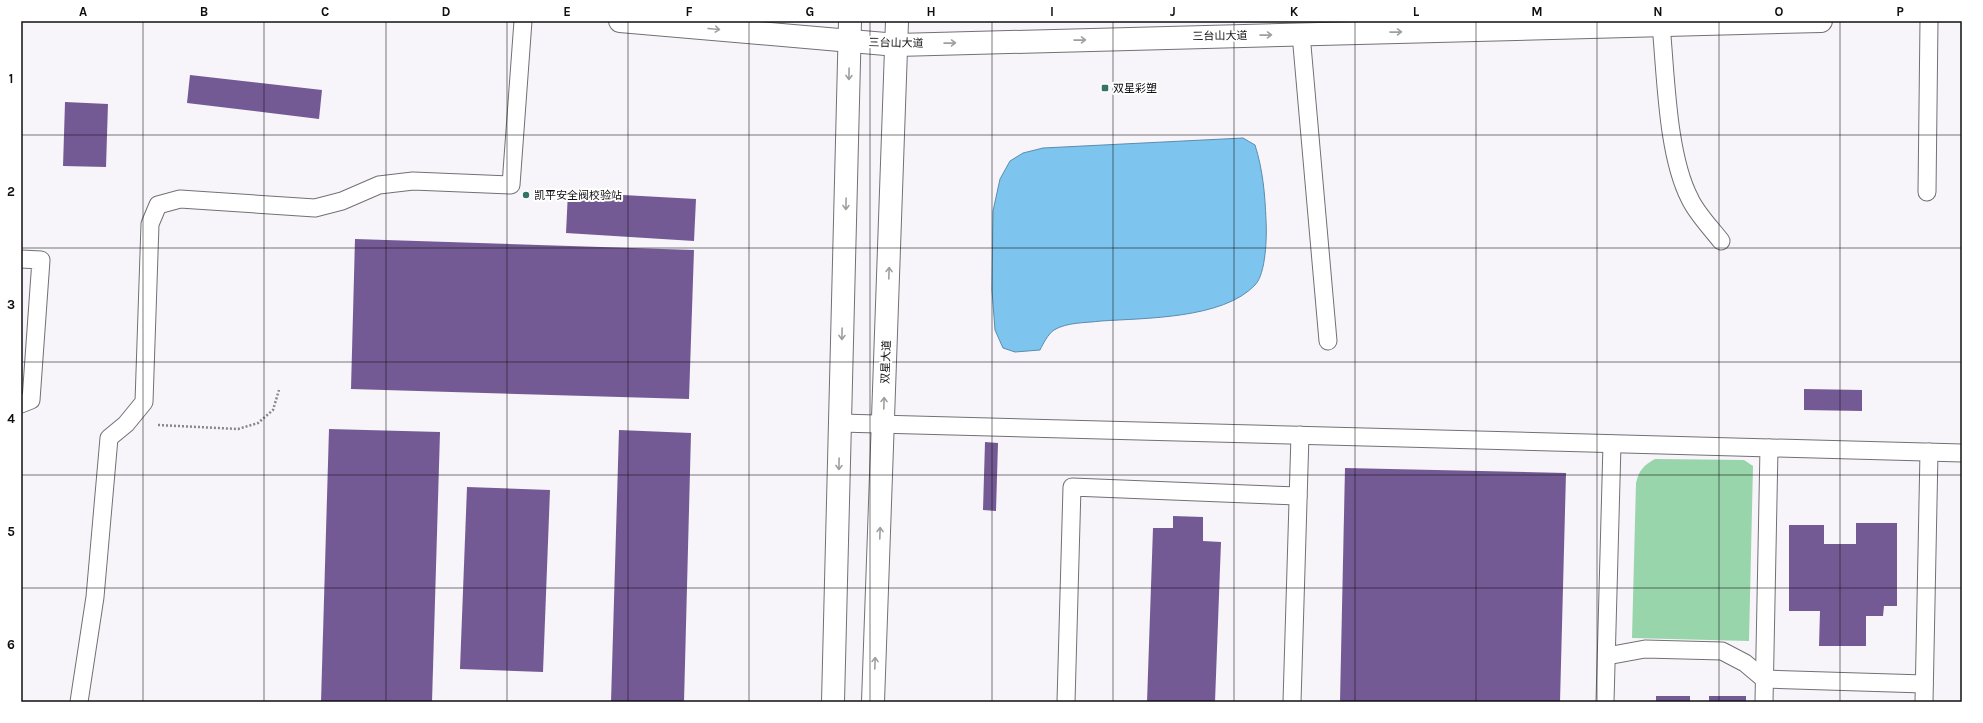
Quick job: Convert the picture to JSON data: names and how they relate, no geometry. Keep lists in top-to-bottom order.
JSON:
{
  "streets": {
    "street": ["三台山大道", "双星大道"]
  },
  "crossings": [
    ["三台山大道", "双星大道"]
  ],
  "one_way": ["三台山大道"],
  "places": {
    "transit": ["双星彩塑"],
    "other": ["凯平安全阀校验站"]
  },
  "grid": {
    "columns": [
      "A",
      "B",
      "C",
      "D",
      "E",
      "F",
      "G",
      "H",
      "I",
      "J",
      "K",
      "L",
      "M",
      "N",
      "O",
      "P"
    ],
    "rows": [
      "1",
      "2",
      "3",
      "4",
      "5",
      "6"
    ]
  }
}
